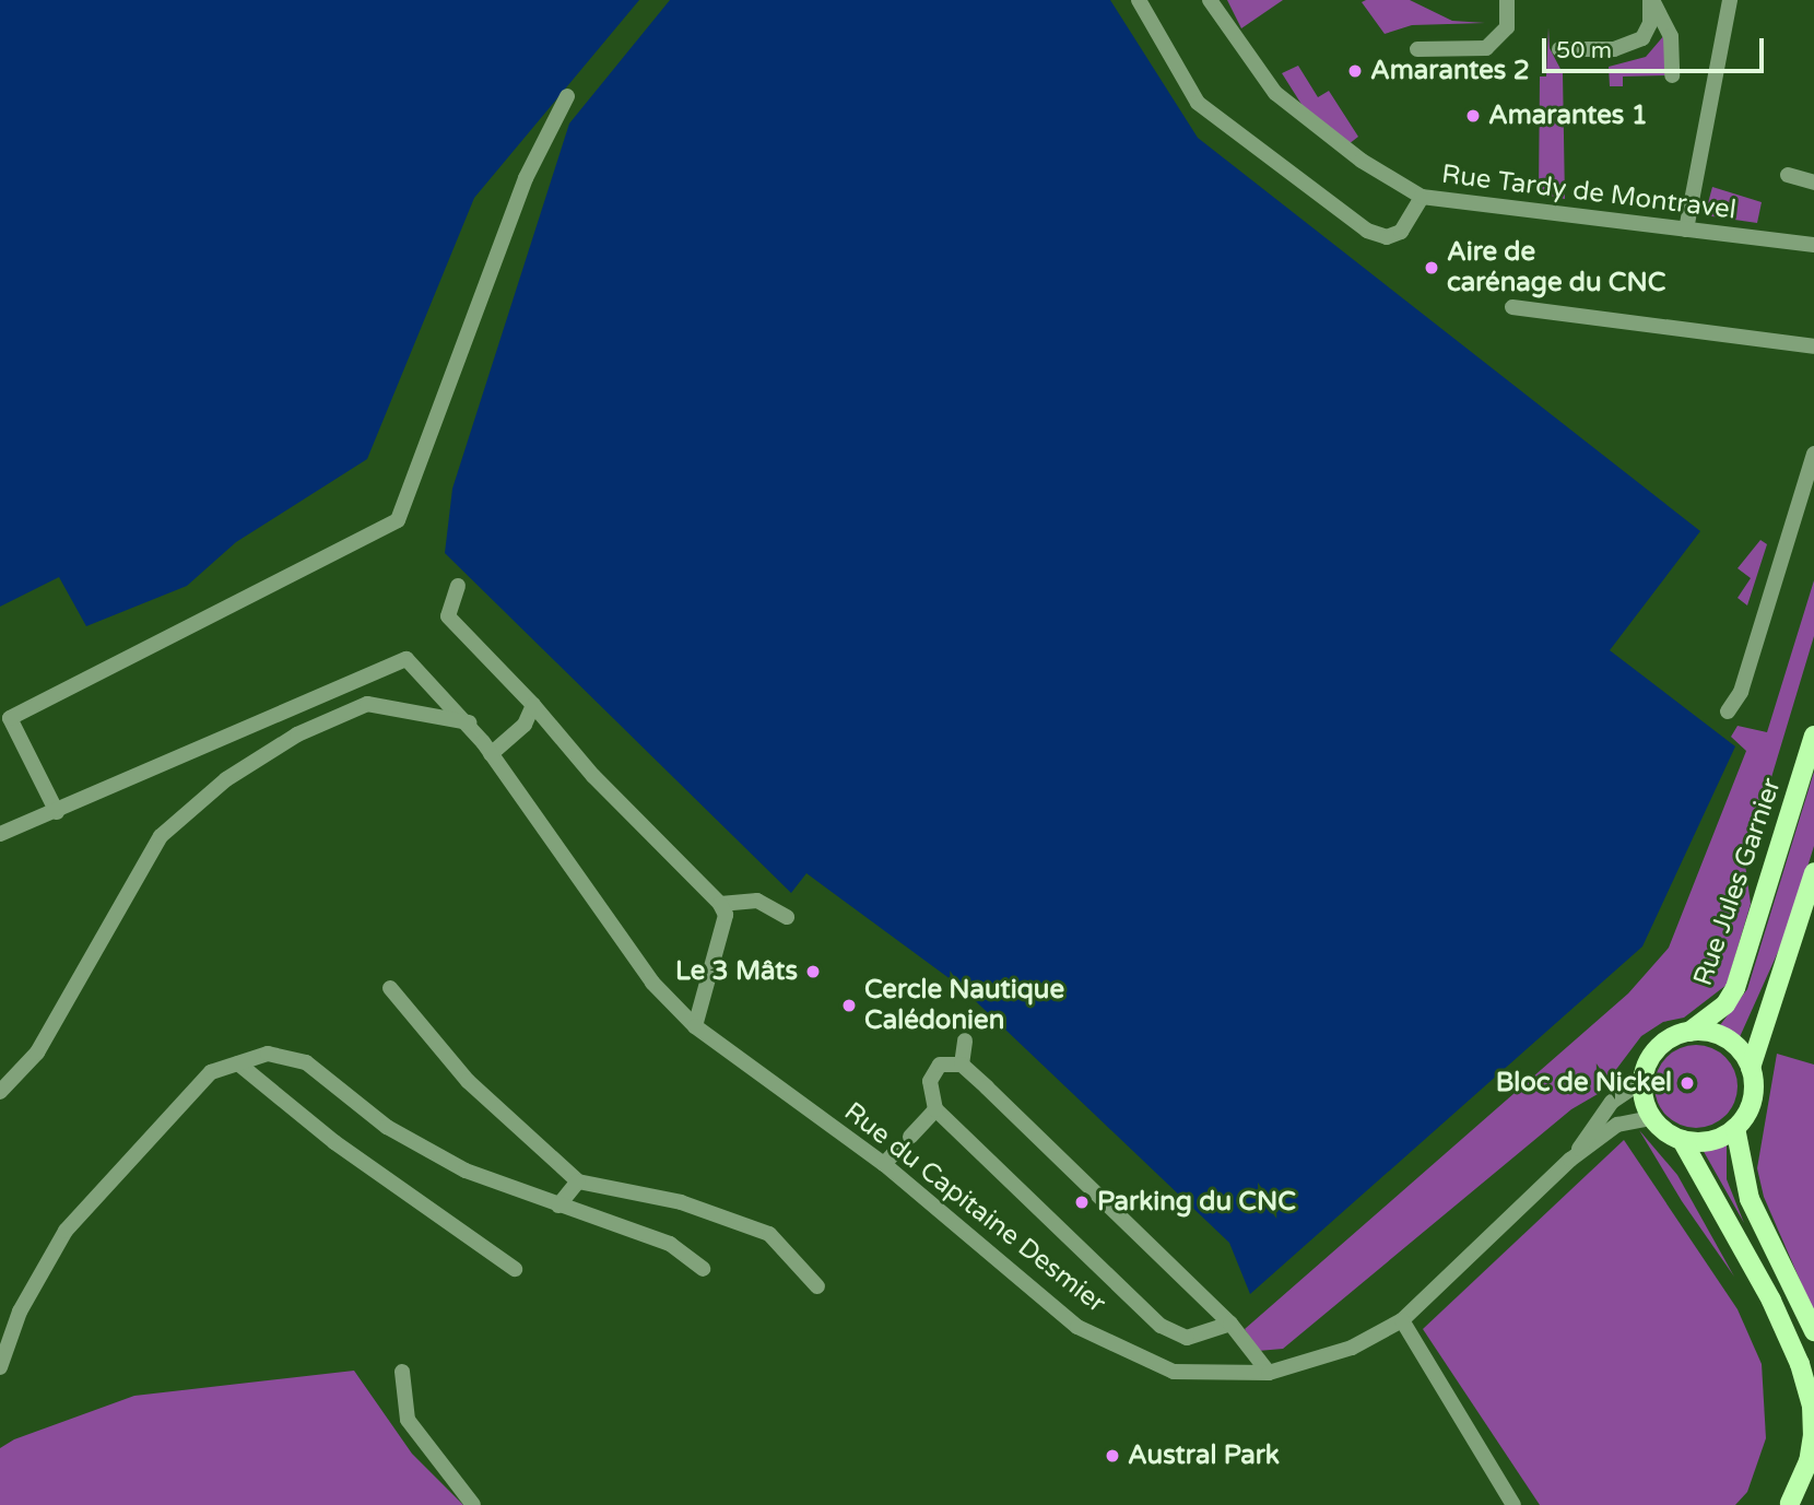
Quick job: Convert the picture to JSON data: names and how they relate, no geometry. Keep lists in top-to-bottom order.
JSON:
{
  "streets": {
    "main road": ["Rue Jules Garnier"],
    "street": ["Rue Tardy de Montravel", "Rue du Capitaine Desmier"]
  },
  "crossings": [
    ["Rue Jules Garnier", "Rue du Capitaine Desmier"]
  ],
  "places": [
    "Amarantes 2",
    "Amarantes 1",
    "Aire de carénage du CNC",
    "Le 3 Mâts",
    "Cercle Nautique Calédonien",
    "Bloc de Nickel",
    "Parking du CNC",
    "Austral Park"
  ],
  "scale_bar": "50 m"
}
